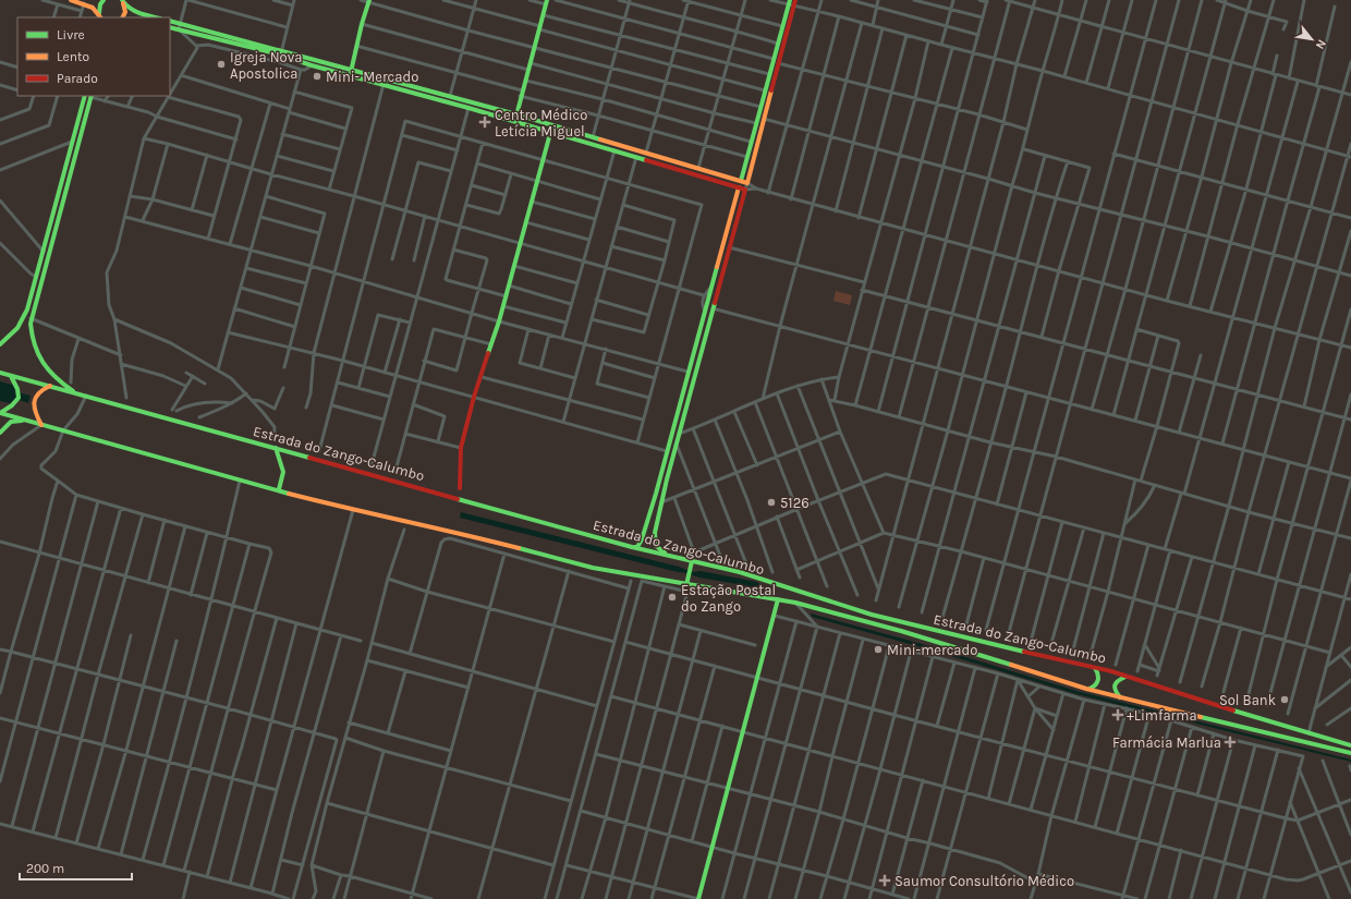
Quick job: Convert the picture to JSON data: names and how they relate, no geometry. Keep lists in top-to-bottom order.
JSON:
{
  "streets": {
    "street": ["Estrada do Zango-Calumbo"]
  },
  "places": {
    "other": [
      "Igreja Nova Apostolica",
      "Mini- Mercado",
      "5126",
      "Estação Postal do Zango",
      "Mini-mercado",
      "Sol Bank"
    ],
    "health": [
      "Centro Médico Letícia Miguel",
      "+Limfarma",
      "Farmácia Marlua",
      "Saumor Consultório Médico"
    ]
  },
  "legend": ["Livre", "Lento", "Parado"],
  "scale_bar": "200 m",
  "north": "bottom right"
}
